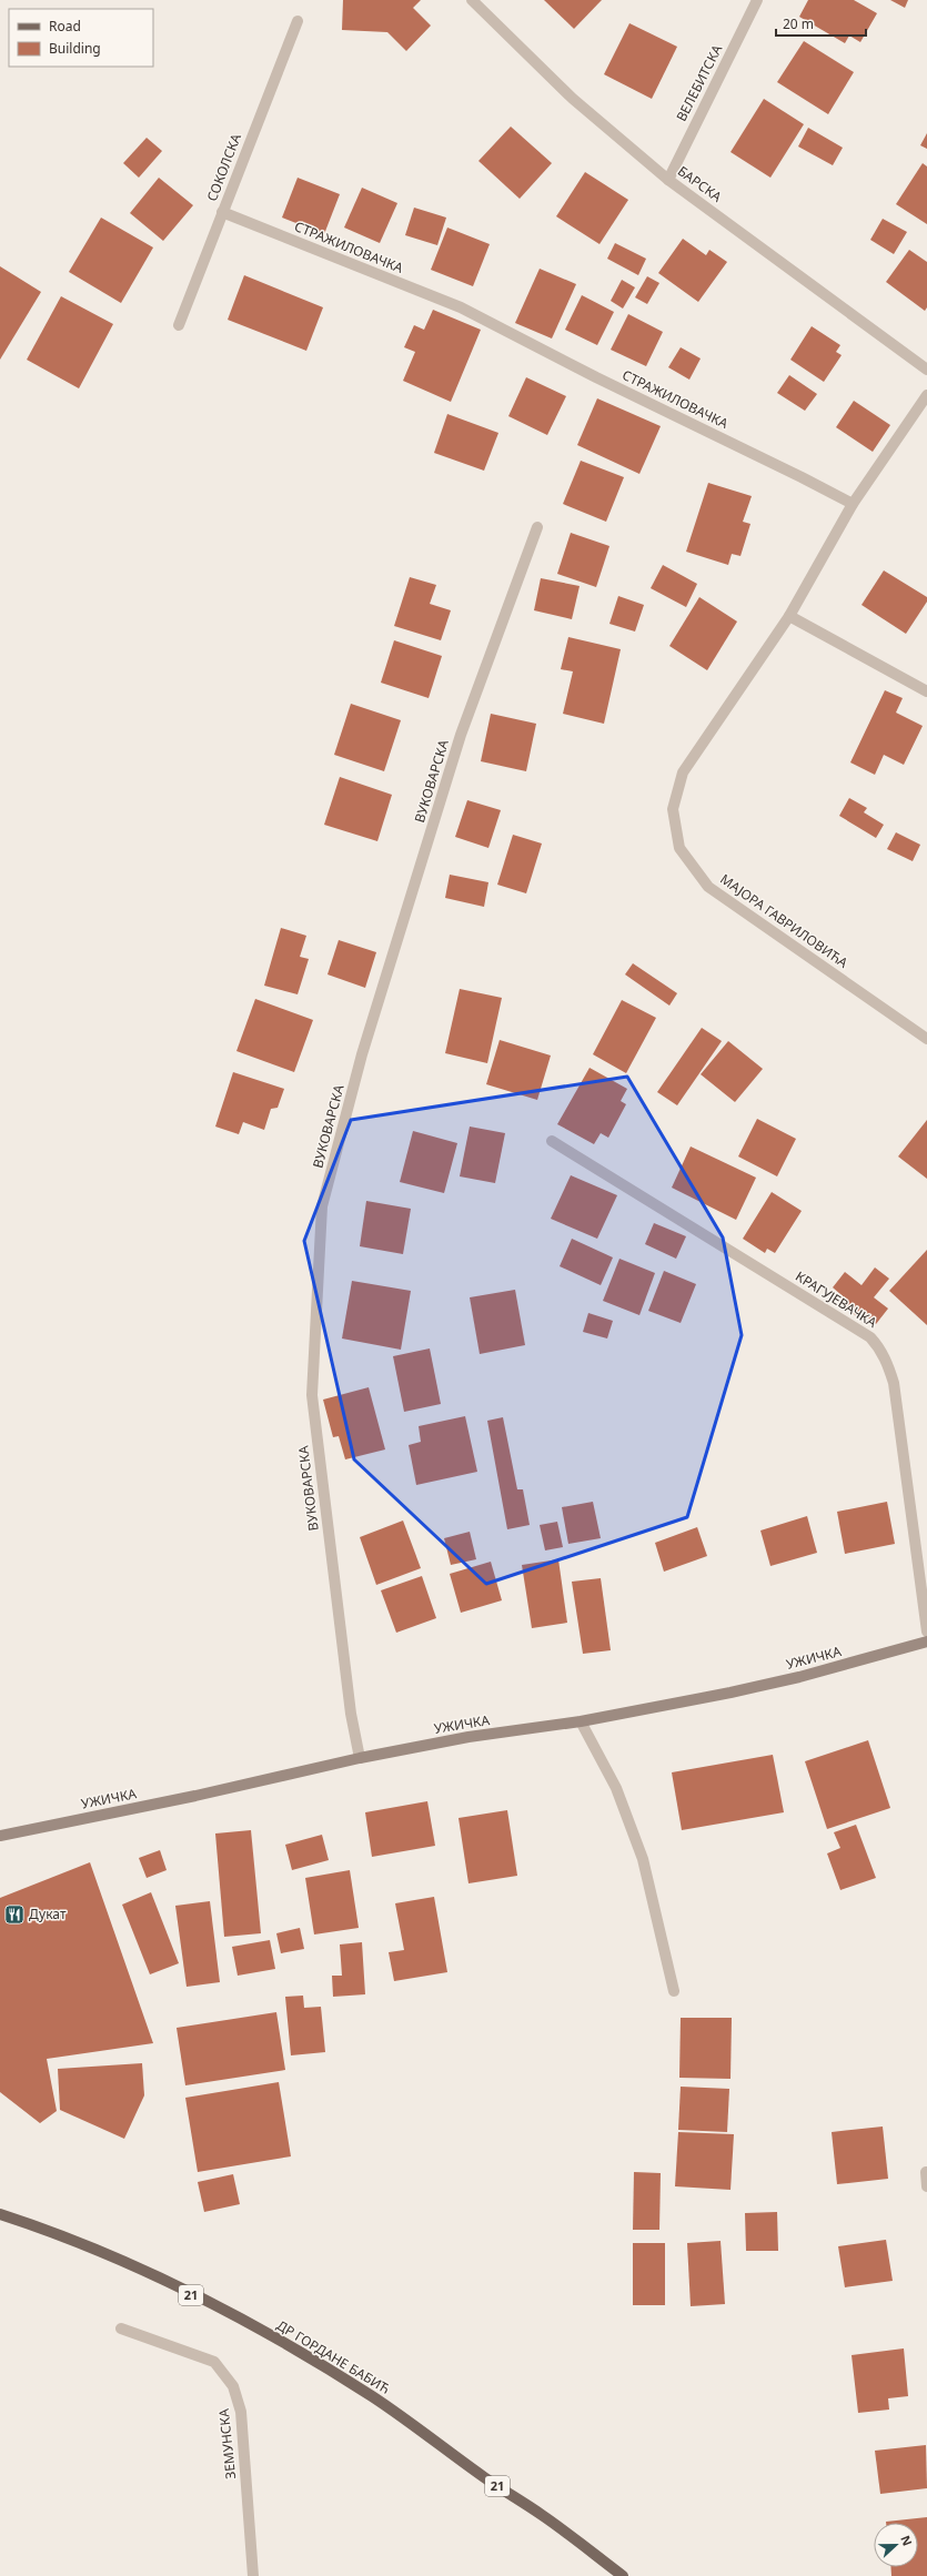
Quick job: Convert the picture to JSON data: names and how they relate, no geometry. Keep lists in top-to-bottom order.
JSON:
{
  "streets": {
    "main road": ["УЖИЧКА", "21", "ДР ГОРДАНЕ БАБИЋ"],
    "street": [
      "ВЕЛЕБИТСКА",
      "СОКОЛСКА",
      "БАРСКА",
      "СТРАЖИЛОВАЧКА",
      "ВУКОВАРСКА",
      "МАЈОРА ГАВРИЛОВИЋА",
      "КРАГУЈЕВАЧКА",
      "ЗЕМУНСКА"
    ]
  },
  "crossings": [
    ["ВЕЛЕБИТСКА", "БАРСКА"],
    ["СОКОЛСКА", "СТРАЖИЛОВАЧКА"],
    ["ВУКОВАРСКА", "УЖИЧКА"]
  ],
  "places": {
    "restaurant": ["Дукат"]
  },
  "legend": ["Road", "Building"],
  "scale_bar": "20 m",
  "north": "right"
}
